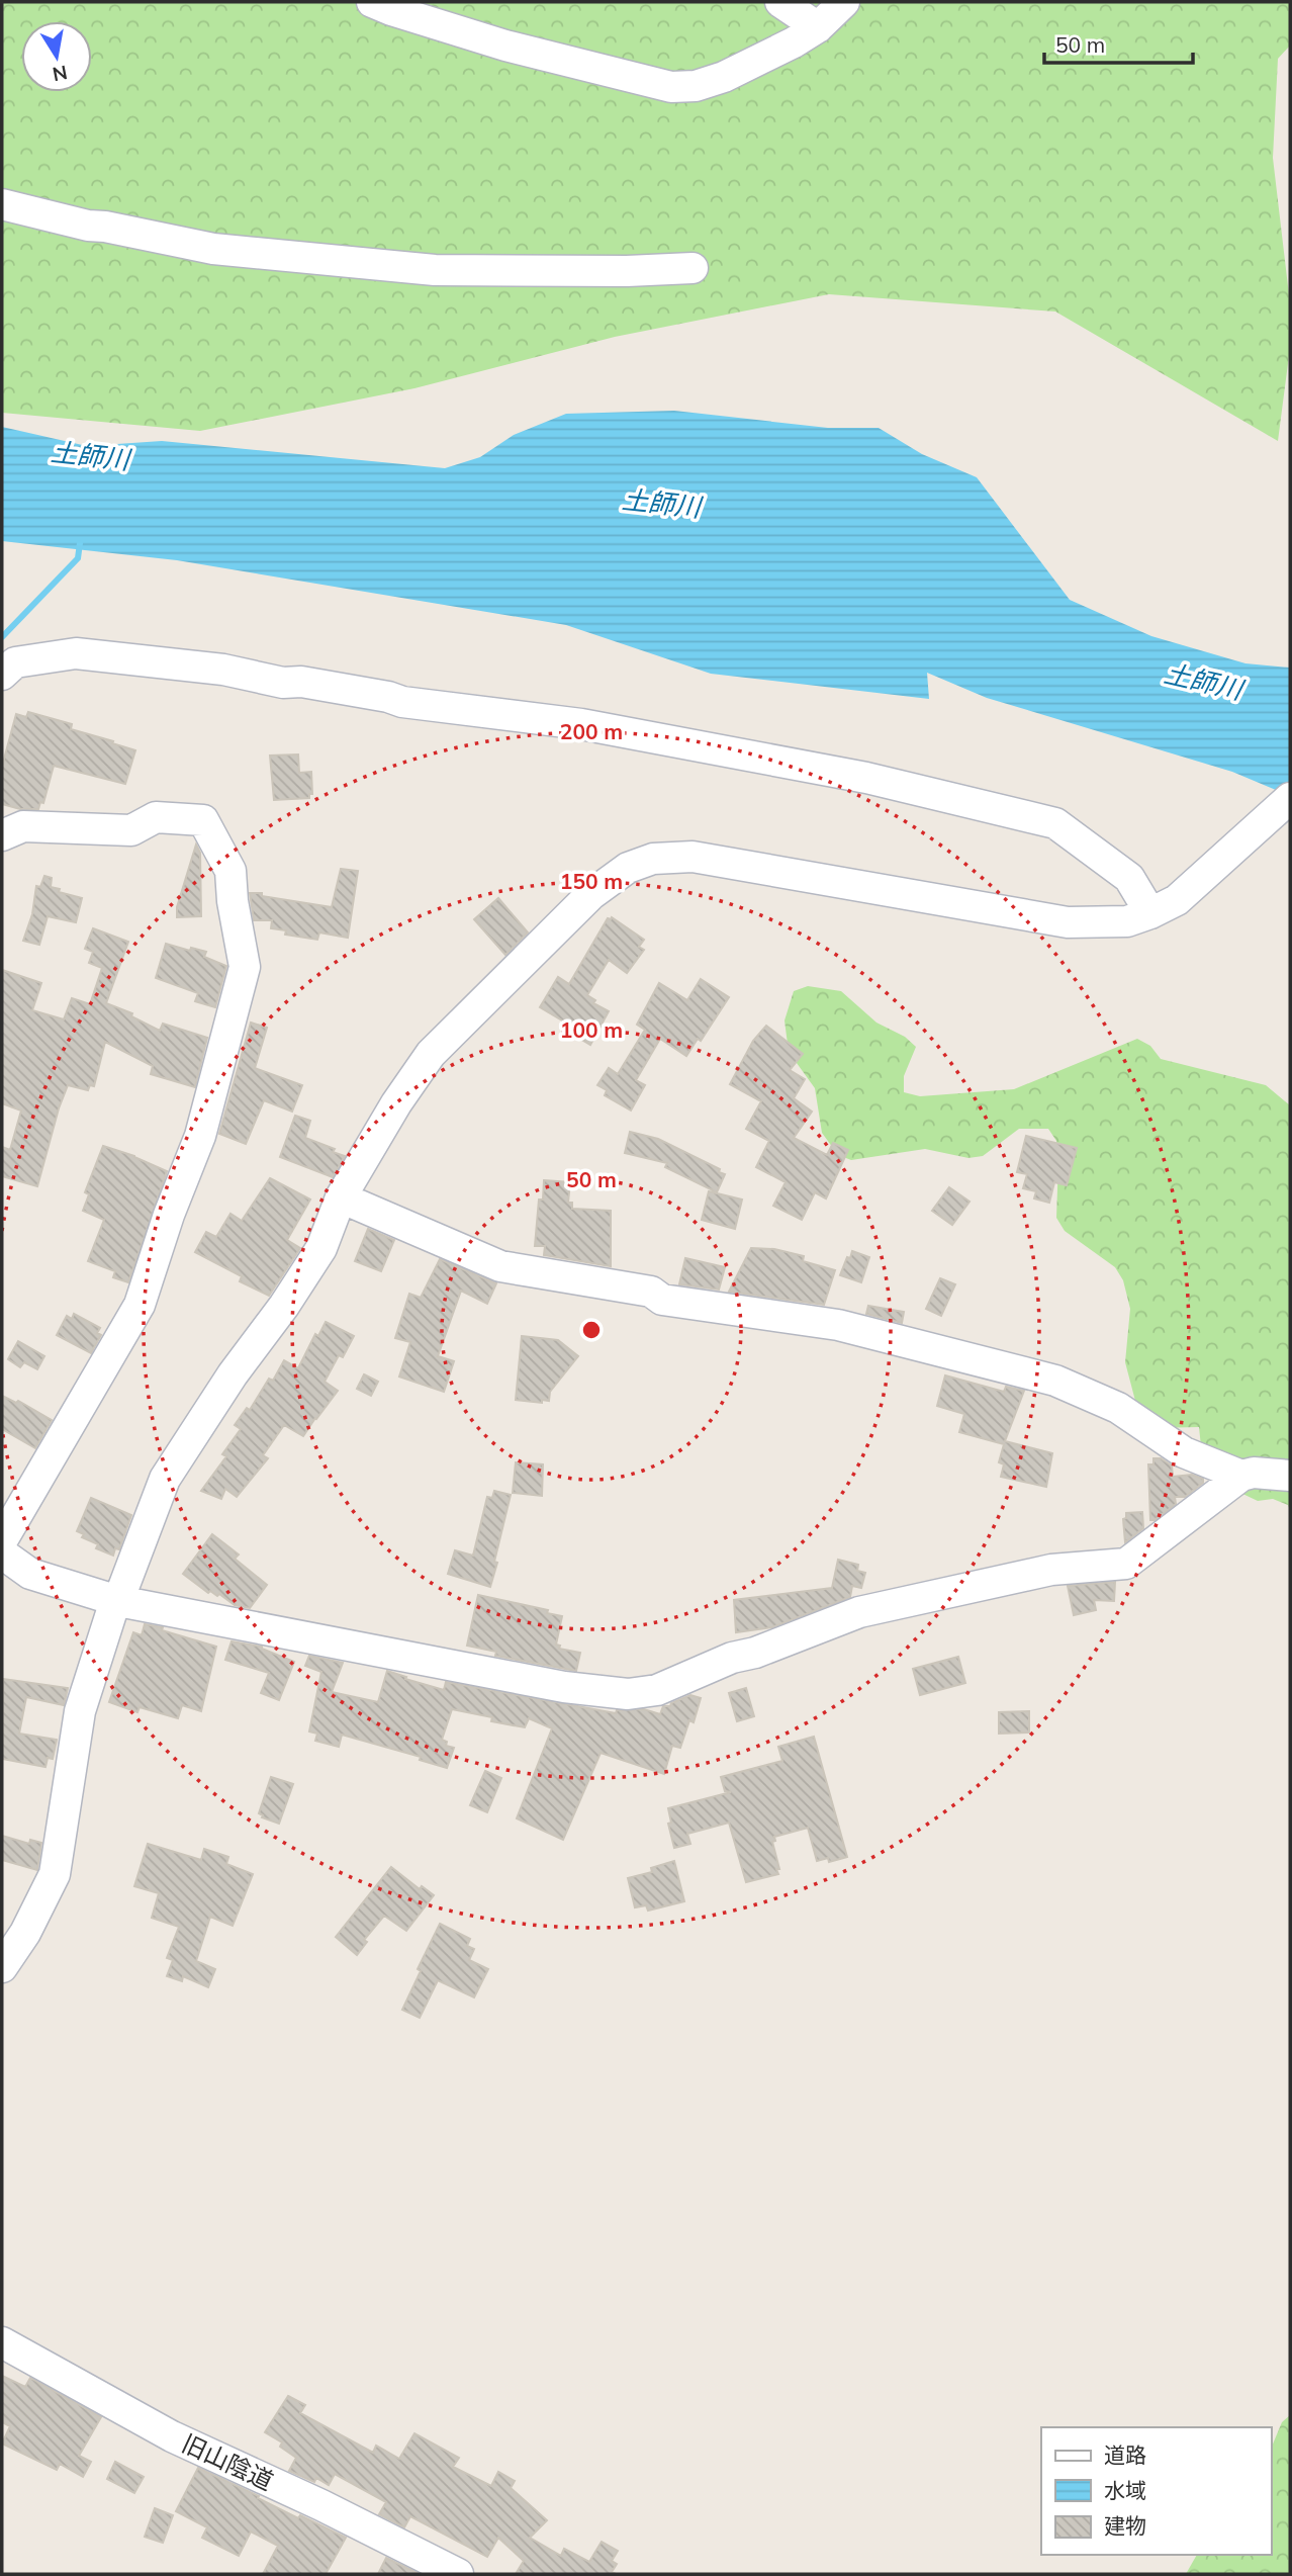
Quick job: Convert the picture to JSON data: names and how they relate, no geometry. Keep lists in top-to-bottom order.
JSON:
{
  "streets": {
    "street": ["旧山陰道"]
  },
  "water": ["土師川"],
  "legend": ["道路", "水域", "建物"],
  "scale_bar": "50 m",
  "north": "bottom",
  "rings": [
    "200 m",
    "150 m",
    "100 m",
    "50 m"
  ]
}
